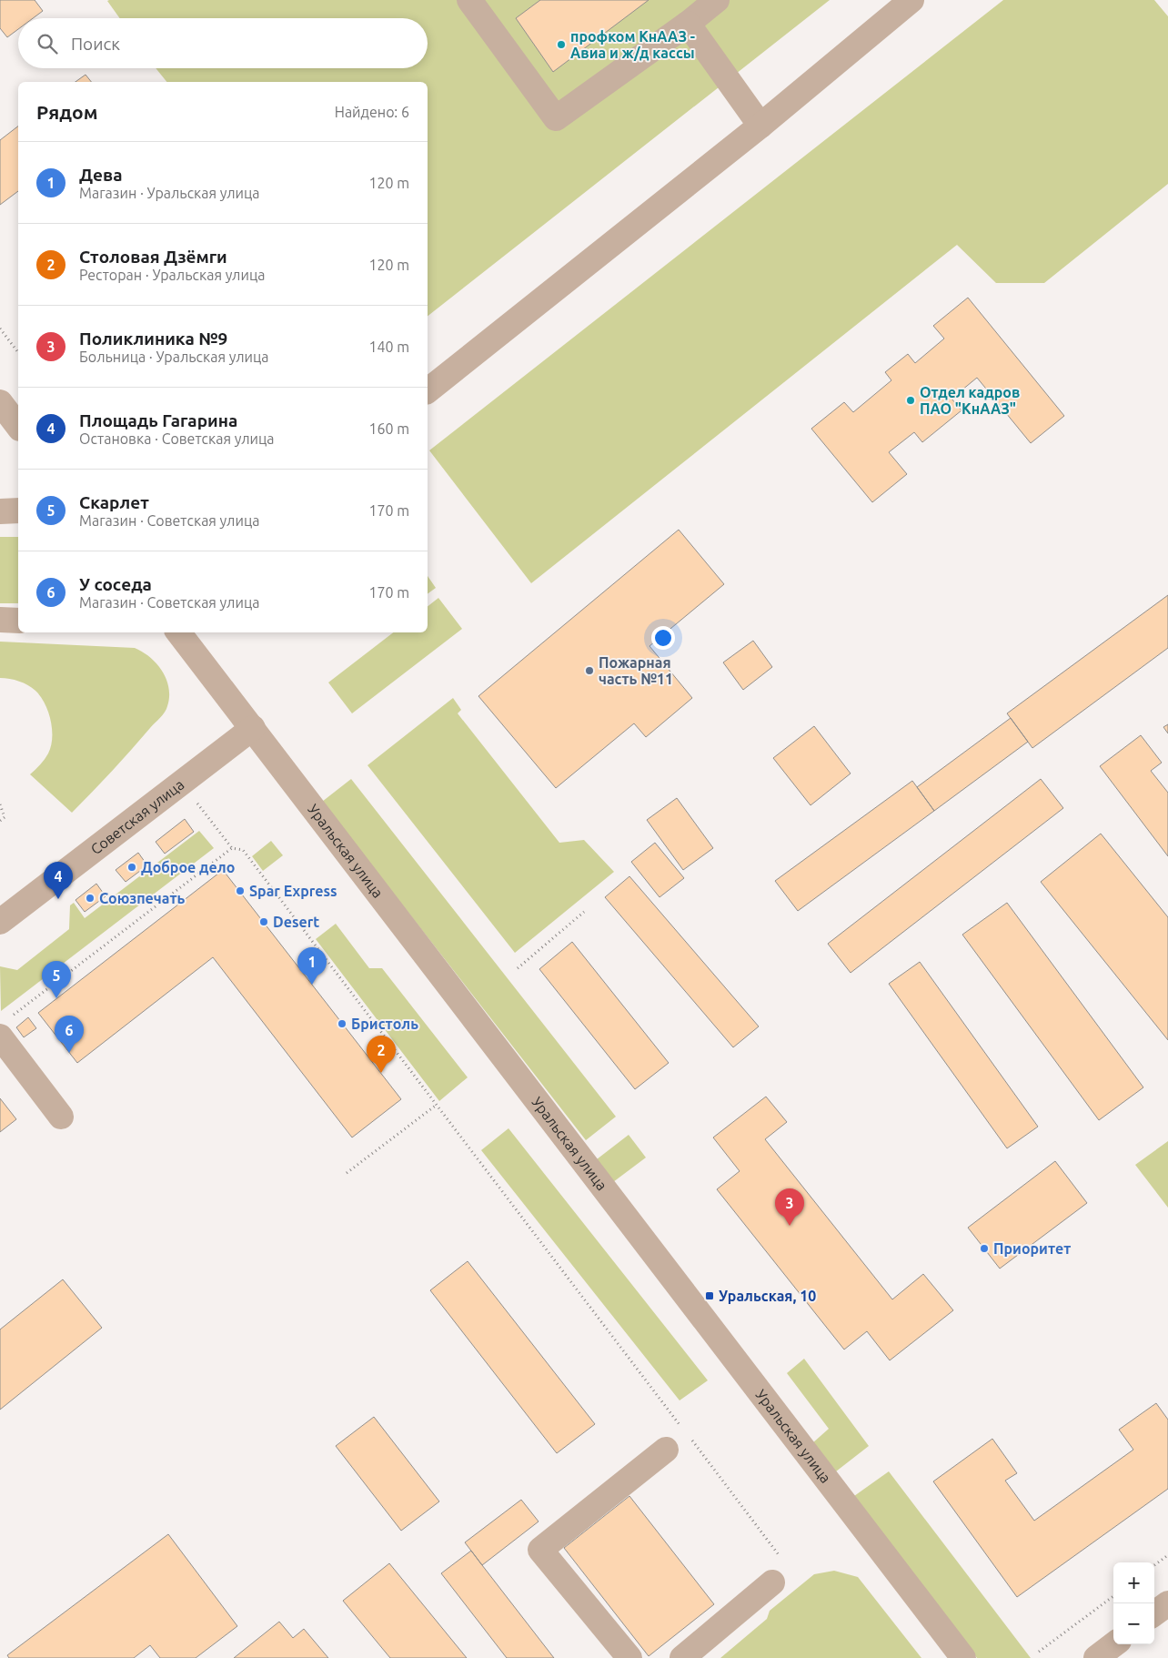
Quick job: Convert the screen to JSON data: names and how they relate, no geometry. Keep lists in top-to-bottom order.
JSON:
{
  "streets": {
    "street": ["Советская улица", "Уральская улица"]
  },
  "crossings": [
    ["Советская улица", "Уральская улица"]
  ],
  "places": {
    "other": [
      "профком КнААЗ - Авиа и ж/д кассы",
      "Отдел кадров ПАО \"КнААЗ\"",
      "Пожарная часть №11",
      "Доброе дело",
      "Spar Express",
      "Союзпечать",
      "Desert",
      "Бристоль",
      "Приоритет"
    ],
    "transit": ["Уральская, 10"]
  },
  "page": {
    "search": "Поиск",
    "heading": ["Рядом", "Найдено: 6"],
    "list": [
      {
        "mark": "1",
        "name": "Дева",
        "note": "Магазин · Уральская улица",
        "value": "120 m"
      },
      {
        "mark": "2",
        "name": "Столовая Дзёмги",
        "note": "Ресторан · Уральская улица",
        "value": "120 m"
      },
      {
        "mark": "3",
        "name": "Поликлиника №9",
        "note": "Больница · Уральская улица",
        "value": "140 m"
      },
      {
        "mark": "4",
        "name": "Площадь Гагарина",
        "note": "Остановка · Советская улица",
        "value": "160 m"
      },
      {
        "mark": "5",
        "name": "Скарлет",
        "note": "Магазин · Советская улица",
        "value": "170 m"
      },
      {
        "mark": "6",
        "name": "У соседа",
        "note": "Магазин · Советская улица",
        "value": "170 m"
      }
    ],
    "pins": [
      "4",
      "1",
      "5",
      "6",
      "2",
      "3"
    ],
    "map_buttons": ["+", "−"]
  }
}
